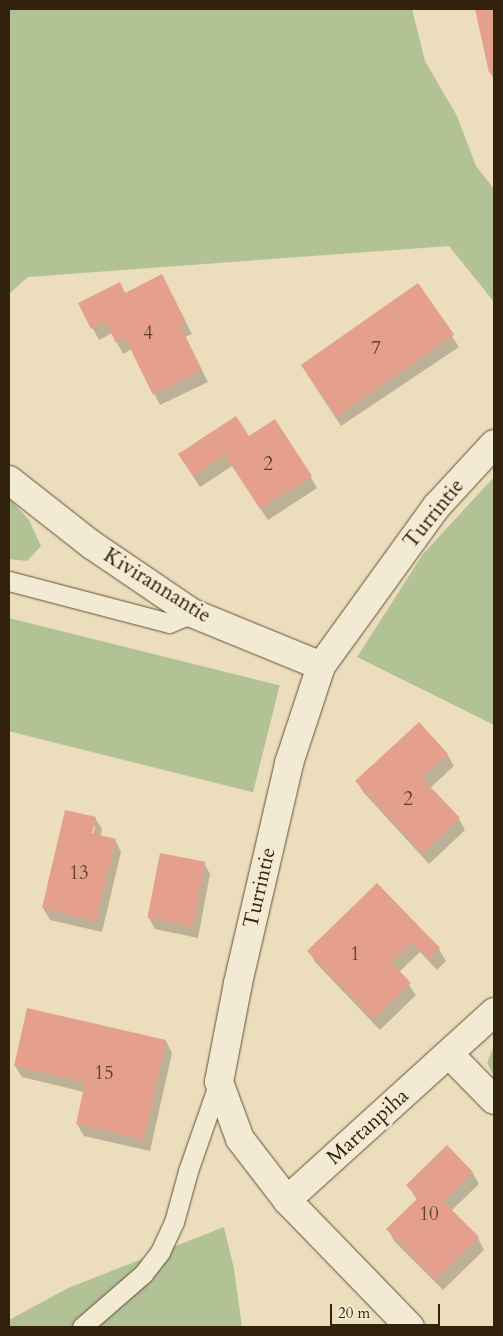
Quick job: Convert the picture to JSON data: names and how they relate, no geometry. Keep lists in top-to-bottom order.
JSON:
{
  "streets": {
    "street": ["Turrintie", "Kivirannantie", "Martanpiha"]
  },
  "crossings": [
    ["Turrintie", "Kivirannantie"]
  ],
  "house_numbers": [
    "4",
    "7",
    "2",
    "2",
    "13",
    "1",
    "15",
    "10"
  ],
  "scale_bar": "20 m"
}
